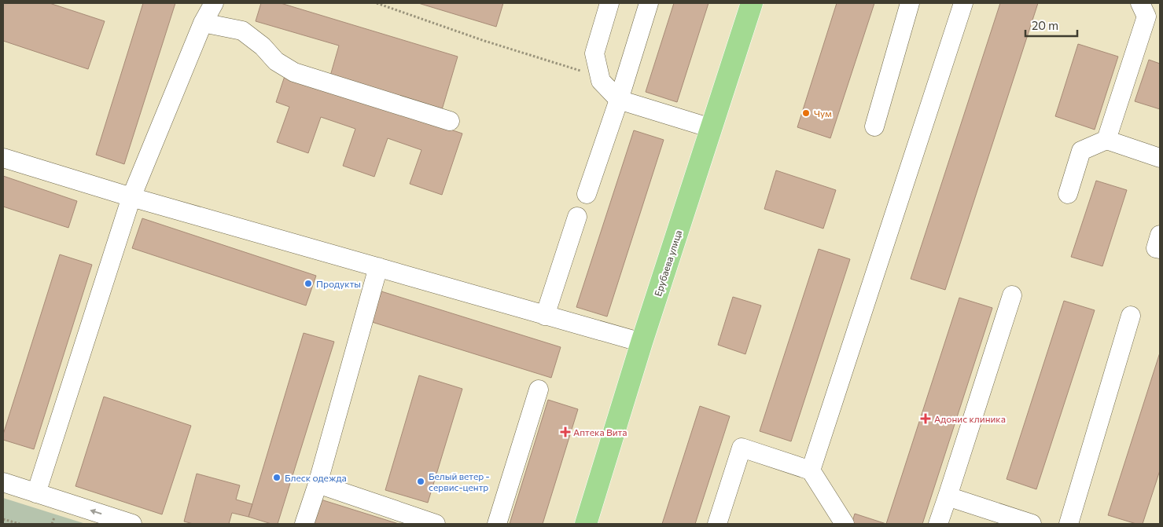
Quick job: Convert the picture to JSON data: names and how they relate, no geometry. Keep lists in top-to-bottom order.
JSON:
{
  "streets": {
    "main road": ["Ерубаева улица"]
  },
  "places": {
    "other": [
      "Чум",
      "Продукты",
      "Блеск одежда",
      "Белый ветер - сервис-центр"
    ],
    "health": ["Адонис клиника", "Аптека Вита"]
  },
  "scale_bar": "20 m"
}
